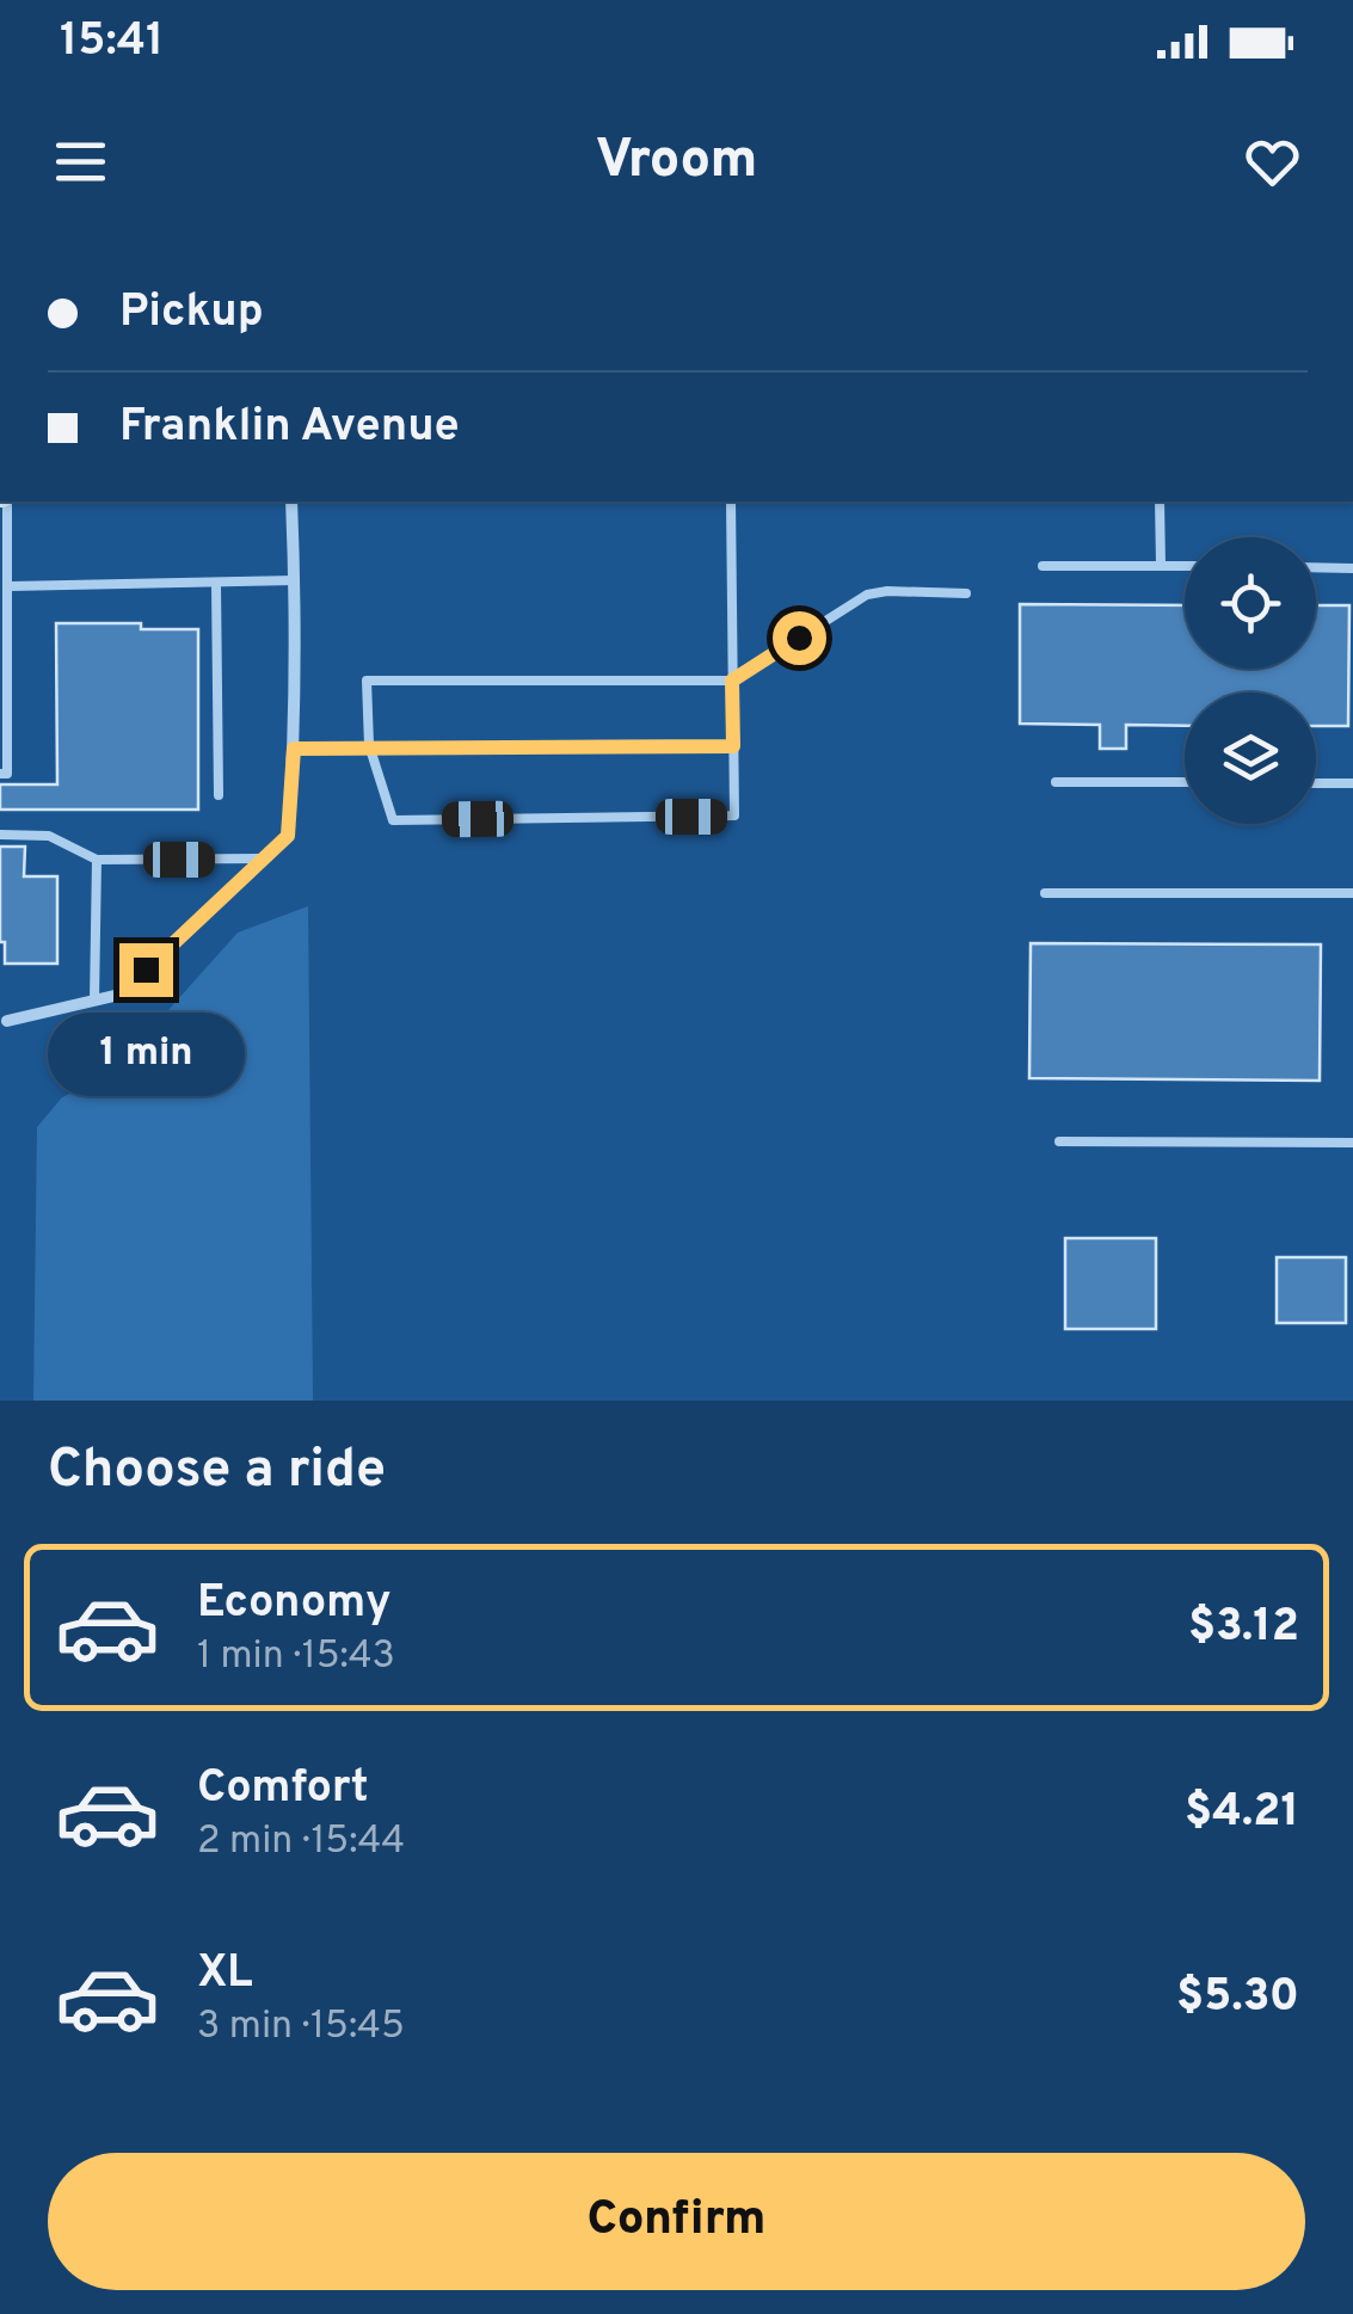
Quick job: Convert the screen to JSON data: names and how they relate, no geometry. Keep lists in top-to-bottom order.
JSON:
{
  "page": {
    "status": "15:41",
    "header": "Vroom",
    "banner": ["Pickup", "Franklin Avenue"],
    "bubble": "1 min",
    "heading": "Choose a ride",
    "list": [
      {
        "name": "Economy",
        "note": "1 min · 15:43",
        "value": "$3.12"
      },
      {
        "name": "Comfort",
        "note": "2 min · 15:44",
        "value": "$4.21"
      },
      {
        "name": "XL",
        "note": "3 min · 15:45",
        "value": "$5.30"
      }
    ],
    "buttons": "Confirm"
  }
}
